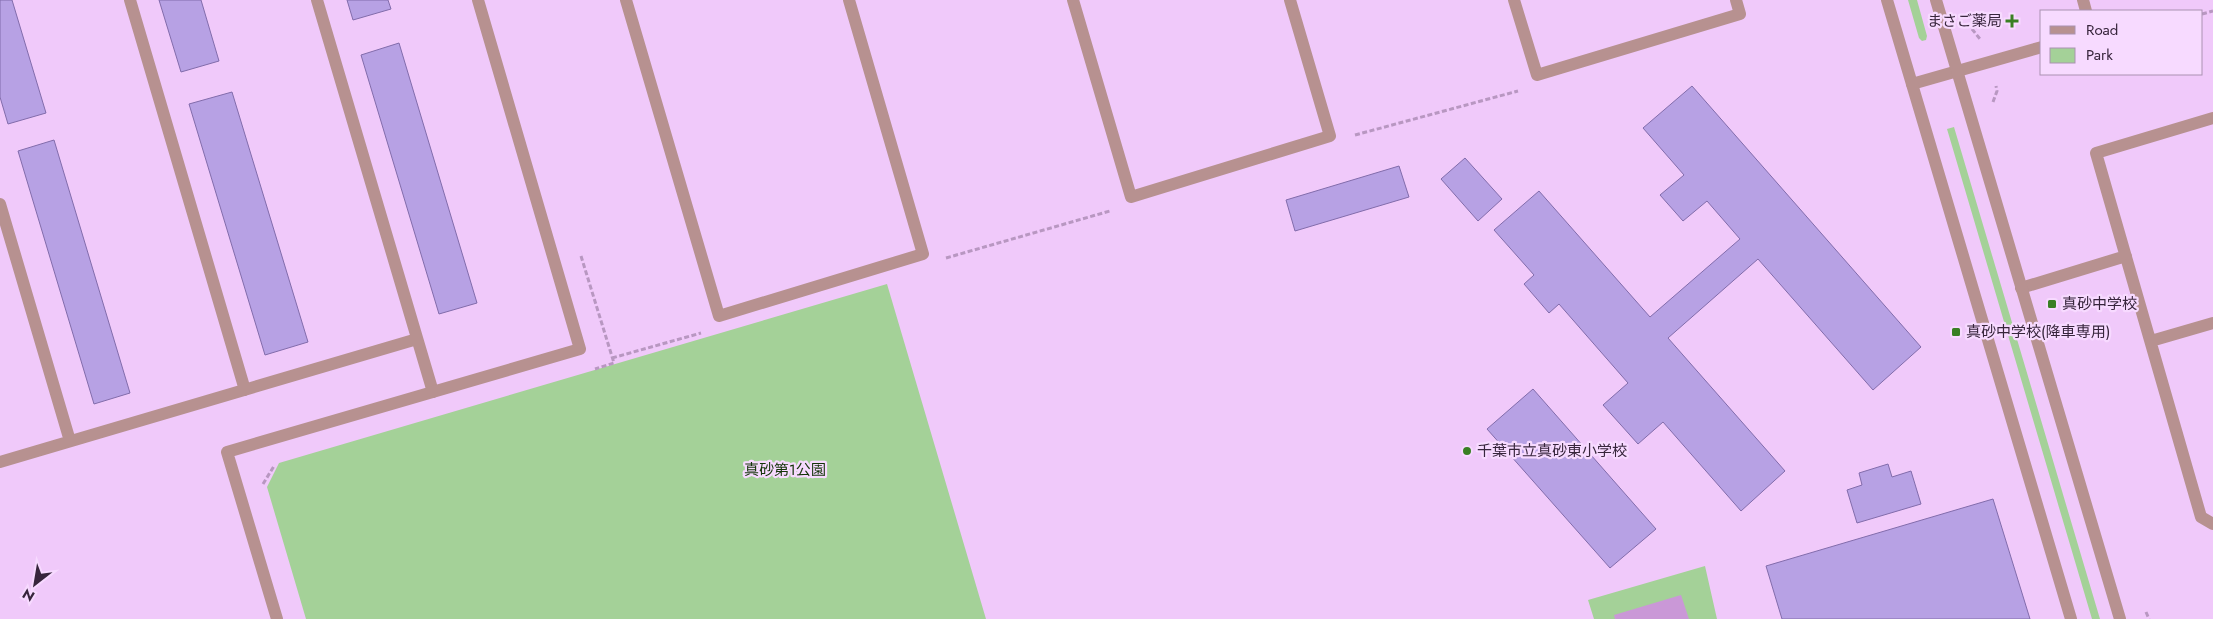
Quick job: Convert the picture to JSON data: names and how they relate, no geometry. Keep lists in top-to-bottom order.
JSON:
{
  "parks": ["真砂第1公園"],
  "places": {
    "health": ["まさご薬局"],
    "transit": ["真砂中学校", "真砂中学校(降車専用)"],
    "other": ["千葉市立真砂東小学校"]
  },
  "legend": ["Road", "Park"],
  "north": "bottom left"
}
